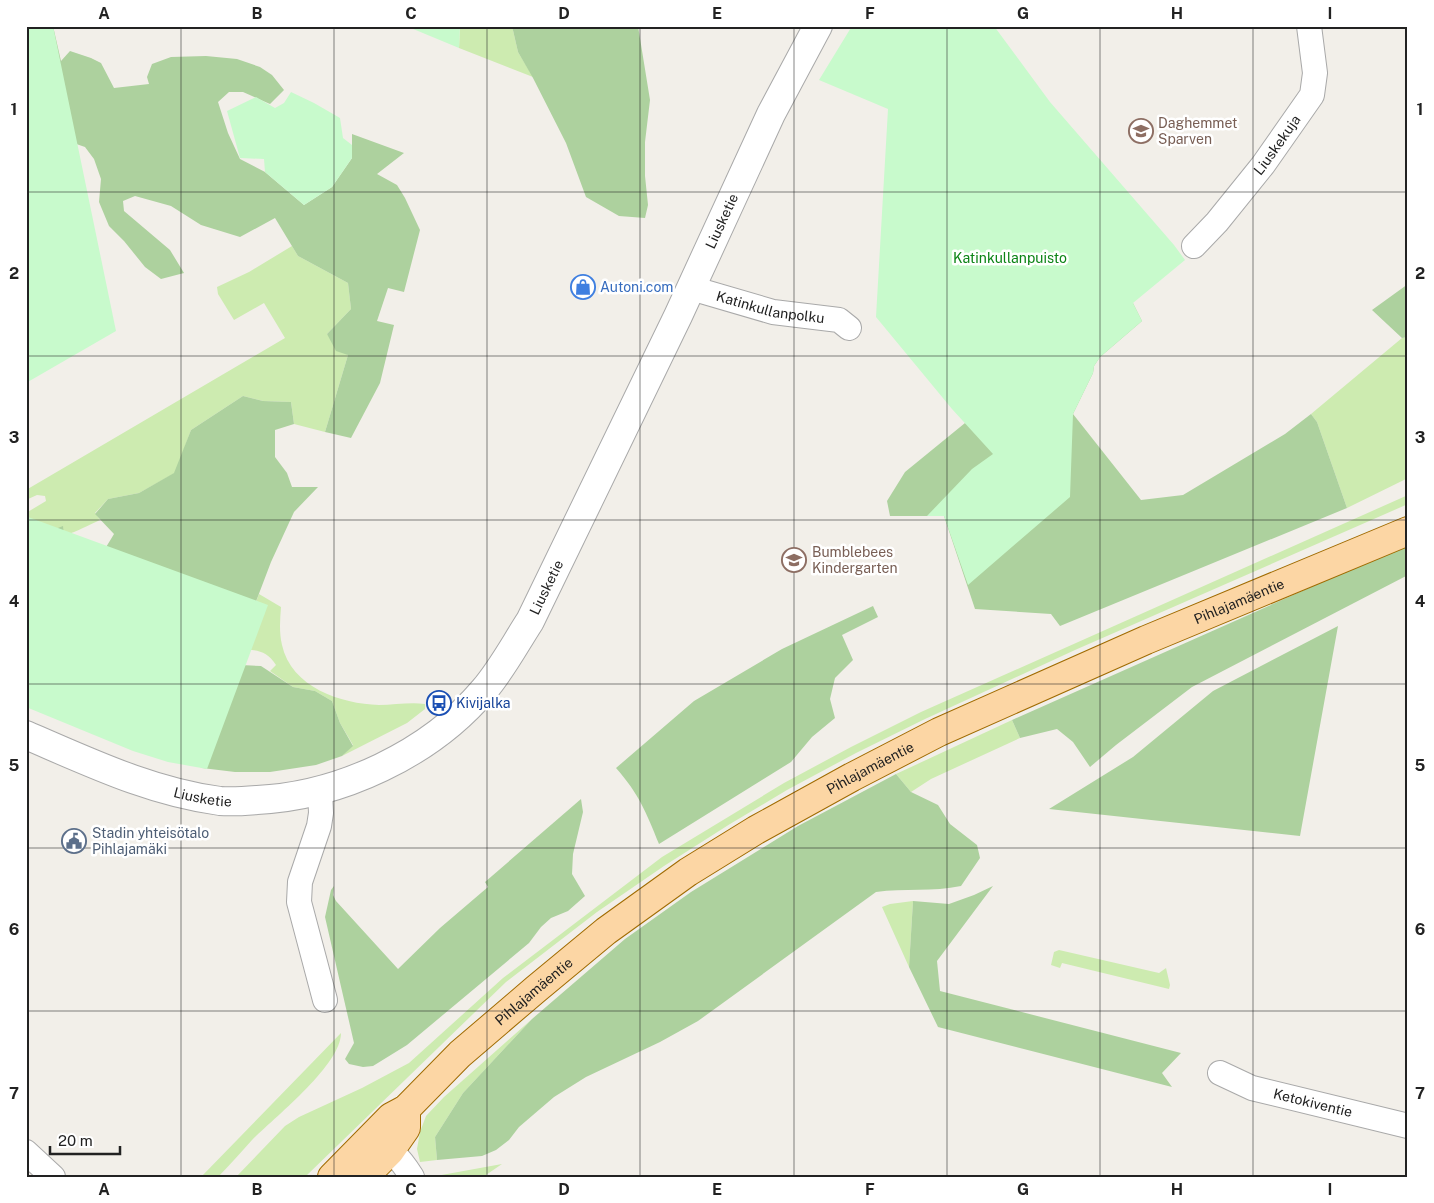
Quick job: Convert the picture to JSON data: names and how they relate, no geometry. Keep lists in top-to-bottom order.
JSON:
{
  "streets": {
    "main road": ["Pihlajamäentie"],
    "street": [
      "Liuskekuja",
      "Liusketie",
      "Katinkullanpolku",
      "Ketokiventie"
    ]
  },
  "crossings": [
    ["Liusketie", "Katinkullanpolku"]
  ],
  "parks": ["Katinkullanpuisto"],
  "places": {
    "school or university": ["Daghemmet Sparven", "Bumblebees Kindergarten"],
    "shop": ["Autoni.com"],
    "bus stop": ["Kivijalka"],
    "public building": ["Stadin yhteisötalo Pihlajamäki"]
  },
  "scale_bar": "20 m",
  "grid": {
    "columns": [
      "A",
      "B",
      "C",
      "D",
      "E",
      "F",
      "G",
      "H",
      "I"
    ],
    "rows": [
      "1",
      "2",
      "3",
      "4",
      "5",
      "6",
      "7"
    ]
  }
}
